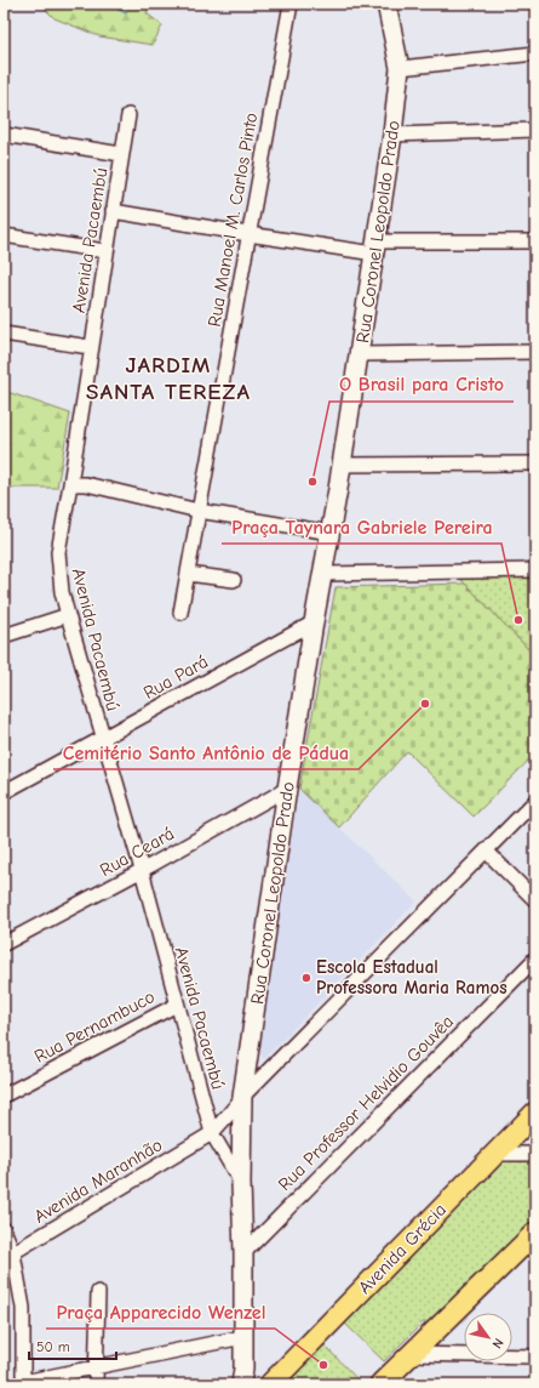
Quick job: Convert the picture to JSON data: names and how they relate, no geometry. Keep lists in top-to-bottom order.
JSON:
{
  "streets": {
    "main road": ["Avenida Grécia"],
    "street": [
      "Rua Manoel M. Carlos Pinto",
      "Rua Coronel Leopoldo Prado",
      "Avenida Pacaembú",
      "Rua Pará",
      "Rua Ceará",
      "Rua Pernambuco",
      "Rua Professor Helvidio Gouvêa",
      "Avenida Maranhão"
    ]
  },
  "crossings": [
    ["Rua Coronel Leopoldo Prado", "Avenida Pacaembú"],
    ["Rua Coronel Leopoldo Prado", "Rua Pará"],
    ["Rua Coronel Leopoldo Prado", "Rua Ceará"],
    ["Rua Coronel Leopoldo Prado", "Rua Professor Helvidio Gouvêa"],
    ["Rua Coronel Leopoldo Prado", "Avenida Maranhão"],
    ["Avenida Pacaembú", "Rua Pará"],
    ["Avenida Pacaembú", "Rua Ceará"],
    ["Avenida Pacaembú", "Rua Pernambuco"],
    ["Avenida Pacaembú", "Avenida Maranhão"]
  ],
  "districts": ["JARDIM SANTA TEREZA"],
  "places": [
    "O Brasil para Cristo",
    "Praça Taynara Gabriele Pereira",
    "Cemitério Santo Antônio de Pádua",
    "Escola Estadual Professora Maria Ramos",
    "Praça Apparecido Wenzel"
  ],
  "scale_bar": "50 m",
  "north": "bottom right"
}
